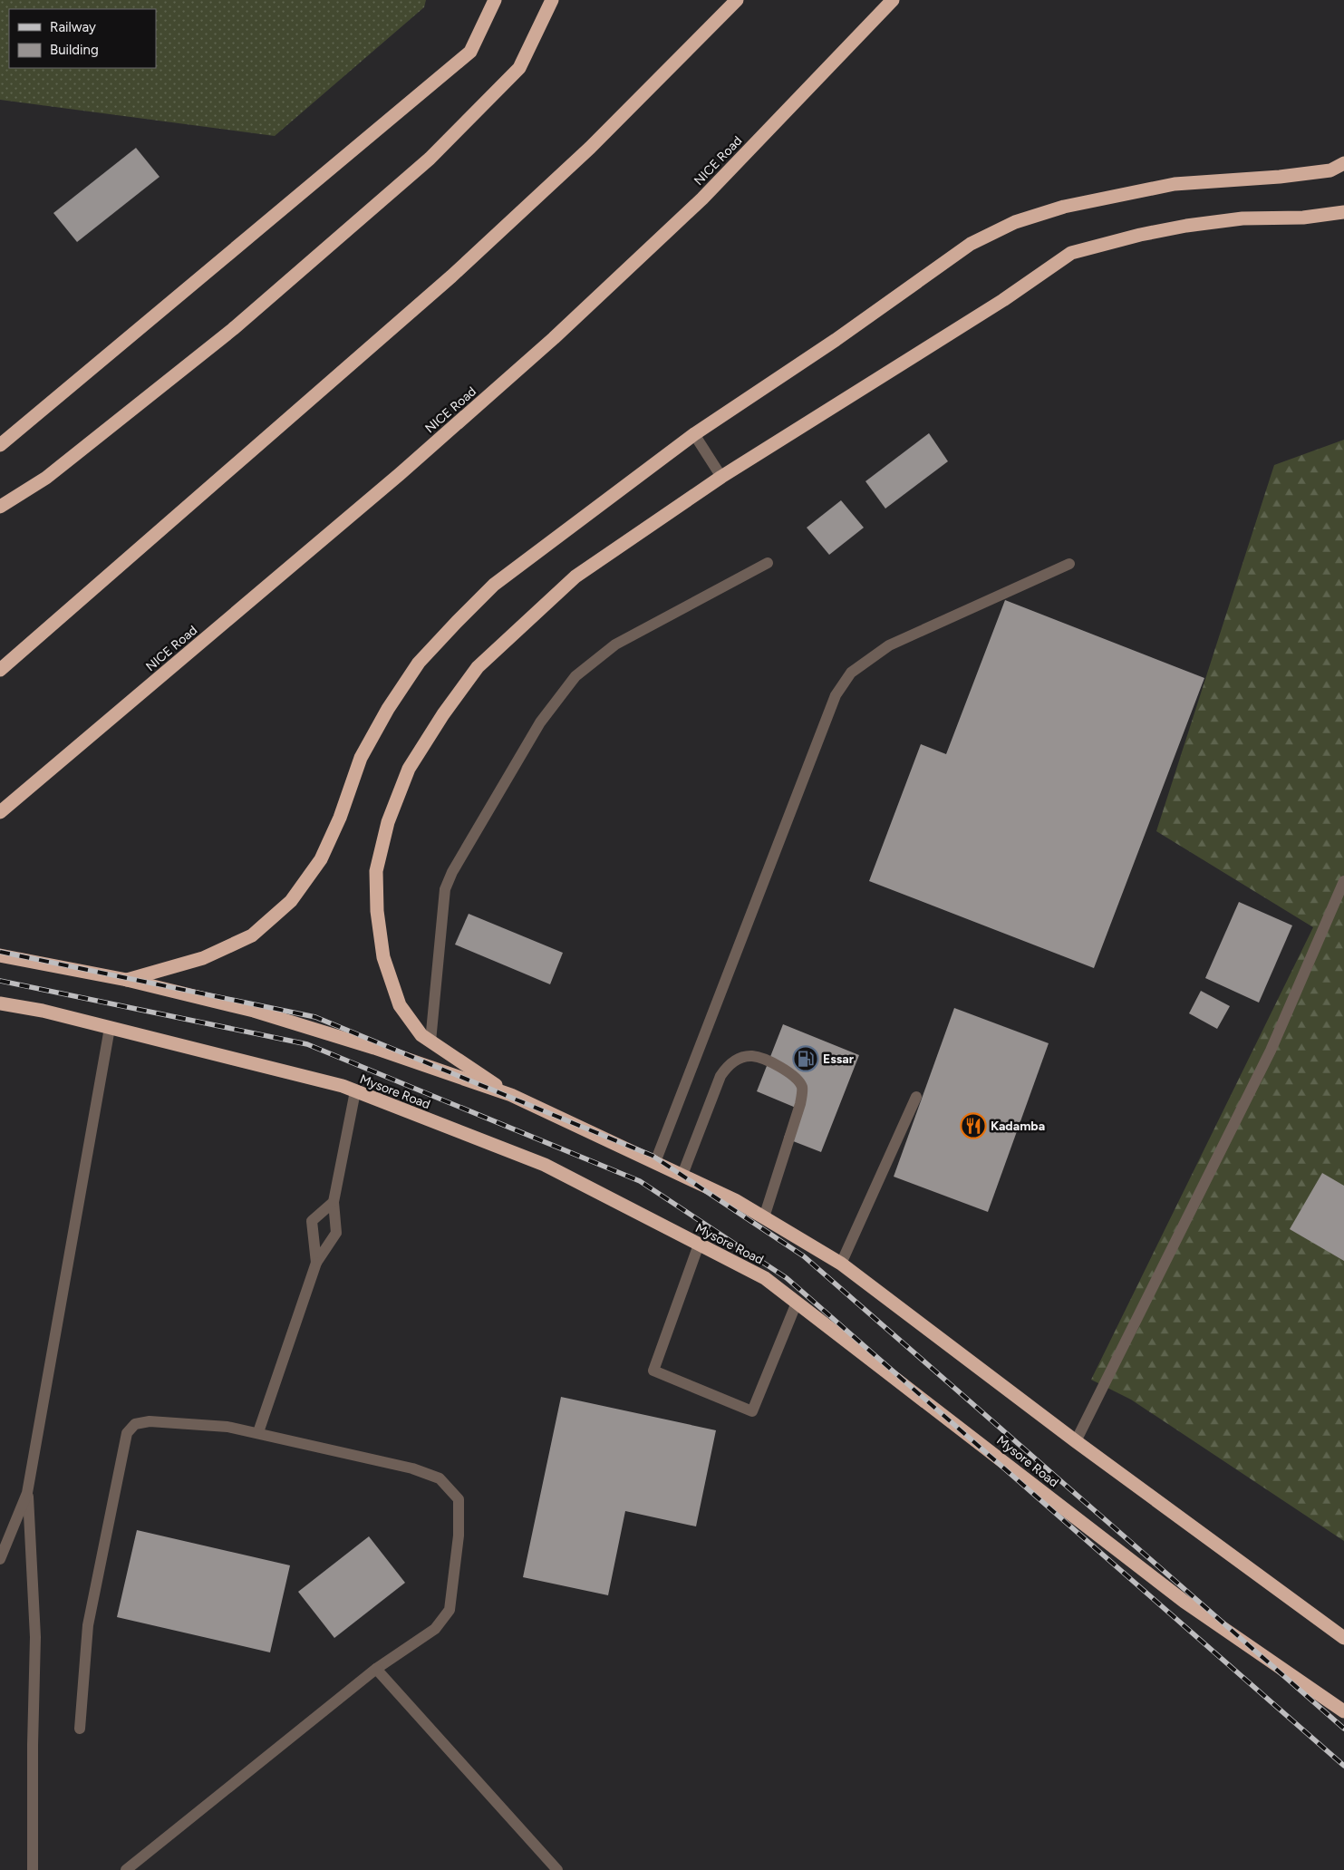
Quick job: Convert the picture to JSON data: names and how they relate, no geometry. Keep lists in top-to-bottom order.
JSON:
{
  "streets": {
    "highway": ["NICE Road", "Mysore Road"]
  },
  "places": {
    "fuel station": ["Essar"],
    "restaurant": ["Kadamba"]
  },
  "legend": ["Railway", "Building"]
}
